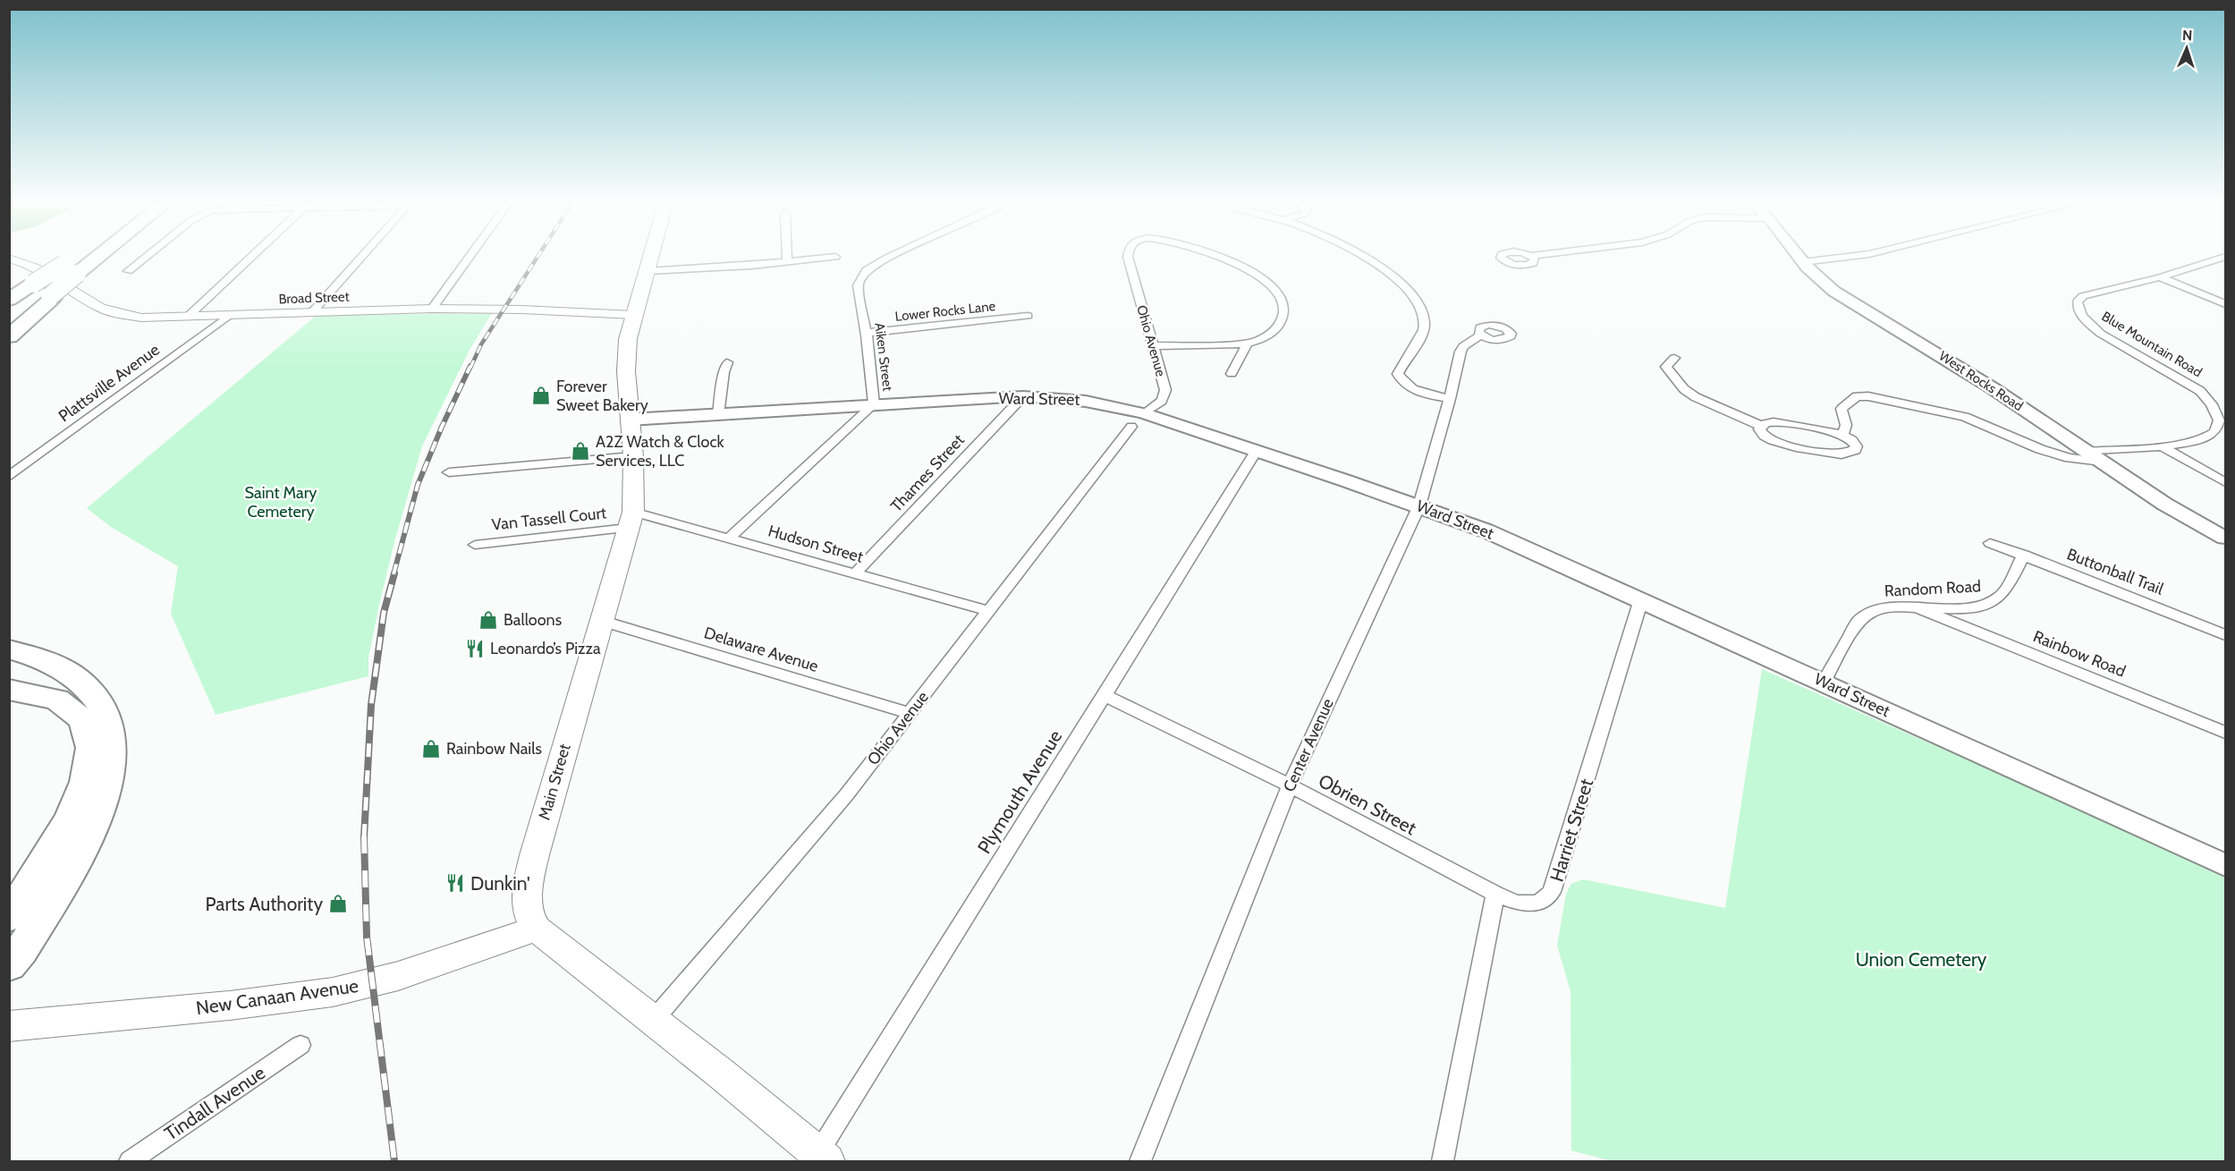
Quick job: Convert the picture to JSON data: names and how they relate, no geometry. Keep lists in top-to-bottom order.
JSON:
{
  "streets": {
    "main road": [
      "West Rocks Road",
      "Ward Street",
      "Main Street",
      "New Canaan Avenue"
    ],
    "street": [
      "Broad Street",
      "Lower Rocks Lane",
      "Ohio Avenue",
      "Blue Mountain Road",
      "Aiken Street",
      "Plattsville Avenue",
      "Thames Street",
      "Van Tassell Court",
      "Hudson Street",
      "Buttonball Trail",
      "Random Road",
      "Delaware Avenue",
      "Rainbow Road",
      "Center Avenue",
      "Plymouth Avenue",
      "Obrien Street",
      "Harriet Street",
      "Tindall Avenue"
    ]
  },
  "crossings": [
    ["Broad Street", "Plattsville Avenue"],
    ["Broad Street", "Main Street"],
    ["Lower Rocks Lane", "Aiken Street"],
    ["Ohio Avenue", "Ward Street"],
    ["Ohio Avenue", "Hudson Street"],
    ["Ohio Avenue", "Delaware Avenue"],
    ["Blue Mountain Road", "West Rocks Road"],
    ["Aiken Street", "Ward Street"],
    ["Aiken Street", "Hudson Street"],
    ["Ward Street", "Thames Street"],
    ["Ward Street", "Random Road"],
    ["Ward Street", "Center Avenue"],
    ["Ward Street", "Main Street"],
    ["Ward Street", "Plymouth Avenue"],
    ["Ward Street", "Harriet Street"],
    ["Thames Street", "Hudson Street"],
    ["Van Tassell Court", "Hudson Street"],
    ["Van Tassell Court", "Main Street"],
    ["Hudson Street", "Main Street"],
    ["Buttonball Trail", "Random Road"],
    ["Random Road", "Rainbow Road"],
    ["Delaware Avenue", "Main Street"],
    ["Center Avenue", "Obrien Street"],
    ["Main Street", "New Canaan Avenue"],
    ["Plymouth Avenue", "Obrien Street"],
    ["Obrien Street", "Harriet Street"]
  ],
  "parks": ["Saint Mary Cemetery", "Union Cemetery"],
  "places": {
    "shop": [
      "Forever Sweet Bakery",
      "A2Z Watch & Clock Services, LLC",
      "Balloons",
      "Rainbow Nails",
      "Parts Authority"
    ],
    "restaurant": ["Leonardo’s Pizza", "Dunkin'"]
  },
  "north": "top"
}
